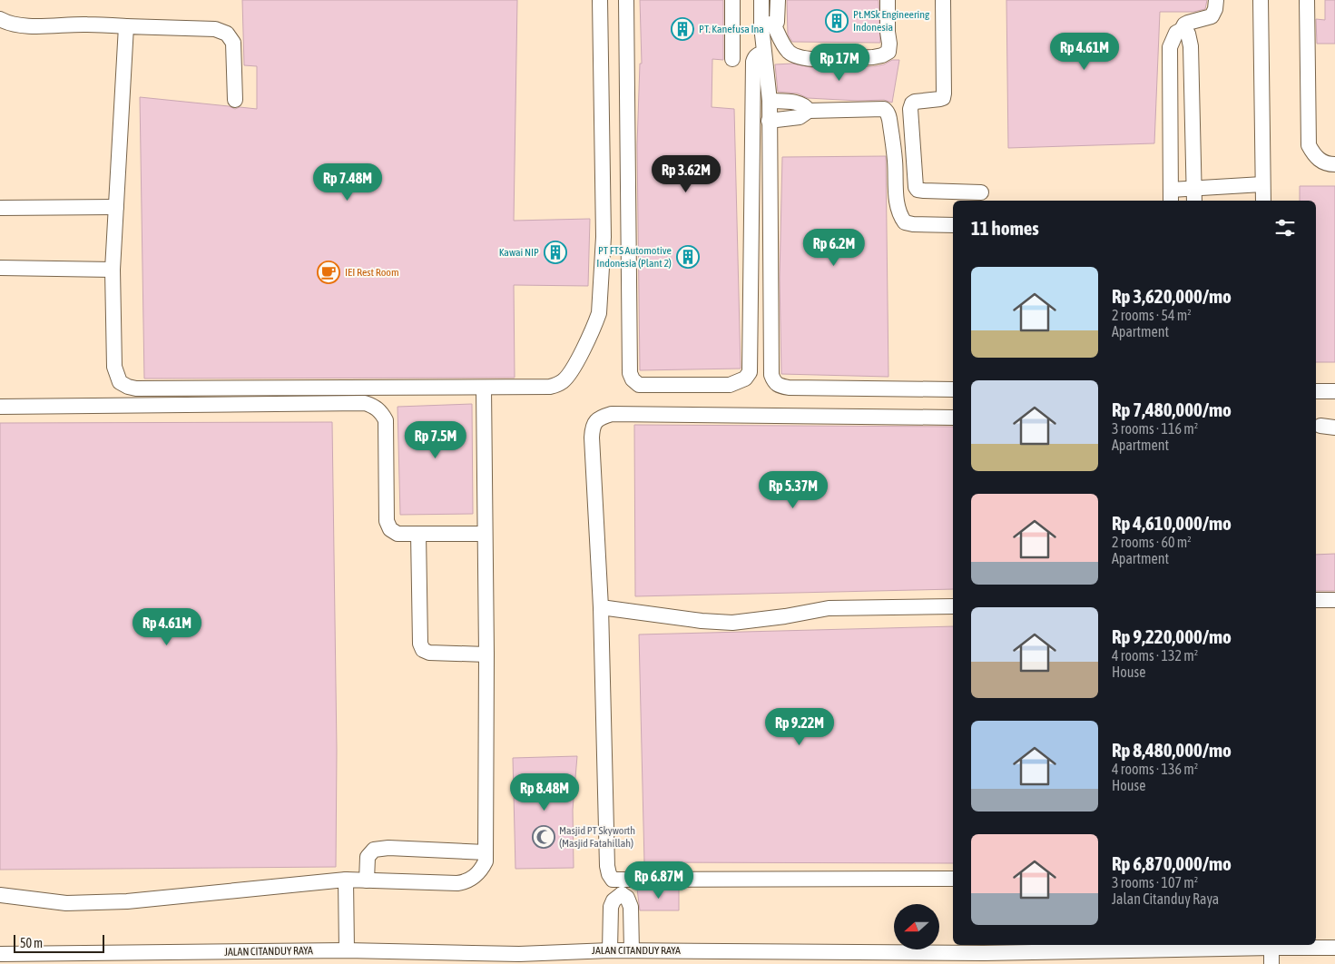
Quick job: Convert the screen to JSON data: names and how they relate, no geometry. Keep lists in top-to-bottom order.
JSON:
{
  "streets": {
    "street": ["JALAN CITANDUY RAYA"]
  },
  "places": {
    "building": [
      "Pt.MSk Engineering Indonesia",
      "PT. Kanefusa Ina",
      "Kawai NIP",
      "PT FTS Automotive Indonesia (Plant 2)"
    ],
    "cafe": ["IEI Rest Room"],
    "mosque": ["Masjid PT Skyworth (Masjid Fatahillah)"]
  },
  "scale_bar": "50 m",
  "north": "left",
  "page": {
    "price": [
      "Rp 4.61M",
      "Rp 17M",
      "Rp 3.62M",
      "Rp 7.48M",
      "Rp 6.2M",
      "Rp 7.5M",
      "Rp 5.37M",
      "Rp 4.61M",
      "Rp 9.22M",
      "Rp 8.48M",
      "Rp 6.87M"
    ],
    "heading": "11 homes",
    "list": [
      {
        "name": "Rp 3,620,000/mo",
        "note": "2 rooms · 54 m² · Apartment"
      },
      {
        "name": "Rp 7,480,000/mo",
        "note": "3 rooms · 116 m² · Apartment"
      },
      {
        "name": "Rp 4,610,000/mo",
        "note": "2 rooms · 60 m² · Apartment"
      },
      {
        "name": "Rp 9,220,000/mo",
        "note": "4 rooms · 132 m² · House"
      },
      {
        "name": "Rp 8,480,000/mo",
        "note": "4 rooms · 136 m² · House"
      },
      {
        "name": "Rp 6,870,000/mo",
        "note": "3 rooms · 107 m² · Jalan Citanduy Raya"
      }
    ],
    "scale": "50 m"
  }
}
